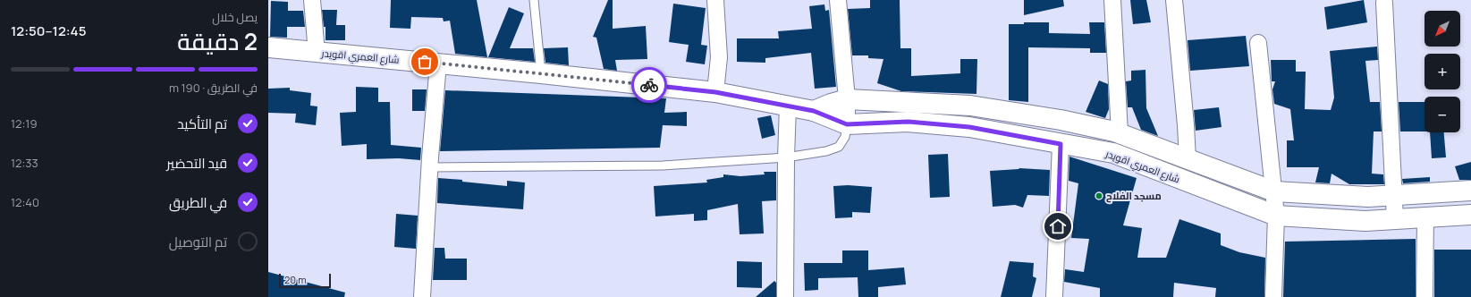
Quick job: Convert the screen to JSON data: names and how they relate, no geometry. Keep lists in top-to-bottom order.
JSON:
{
  "streets": {
    "street": ["شارع العمري اقويدر"]
  },
  "places": ["مسجد الفلاح"],
  "scale_bar": "20 m",
  "north": "bottom left",
  "page": {
    "heading": ["2 دقيقة", "يصل خلال", "12:45–12:50"],
    "map_buttons": ["+", "−"],
    "bar": "في الطريق · 190 m",
    "list": [
      ["تم التأكيد", "12:19"],
      ["قيد التحضير", "12:33"],
      ["في الطريق", "12:40"],
      "تم التوصيل"
    ],
    "scale": "20 m"
  }
}
